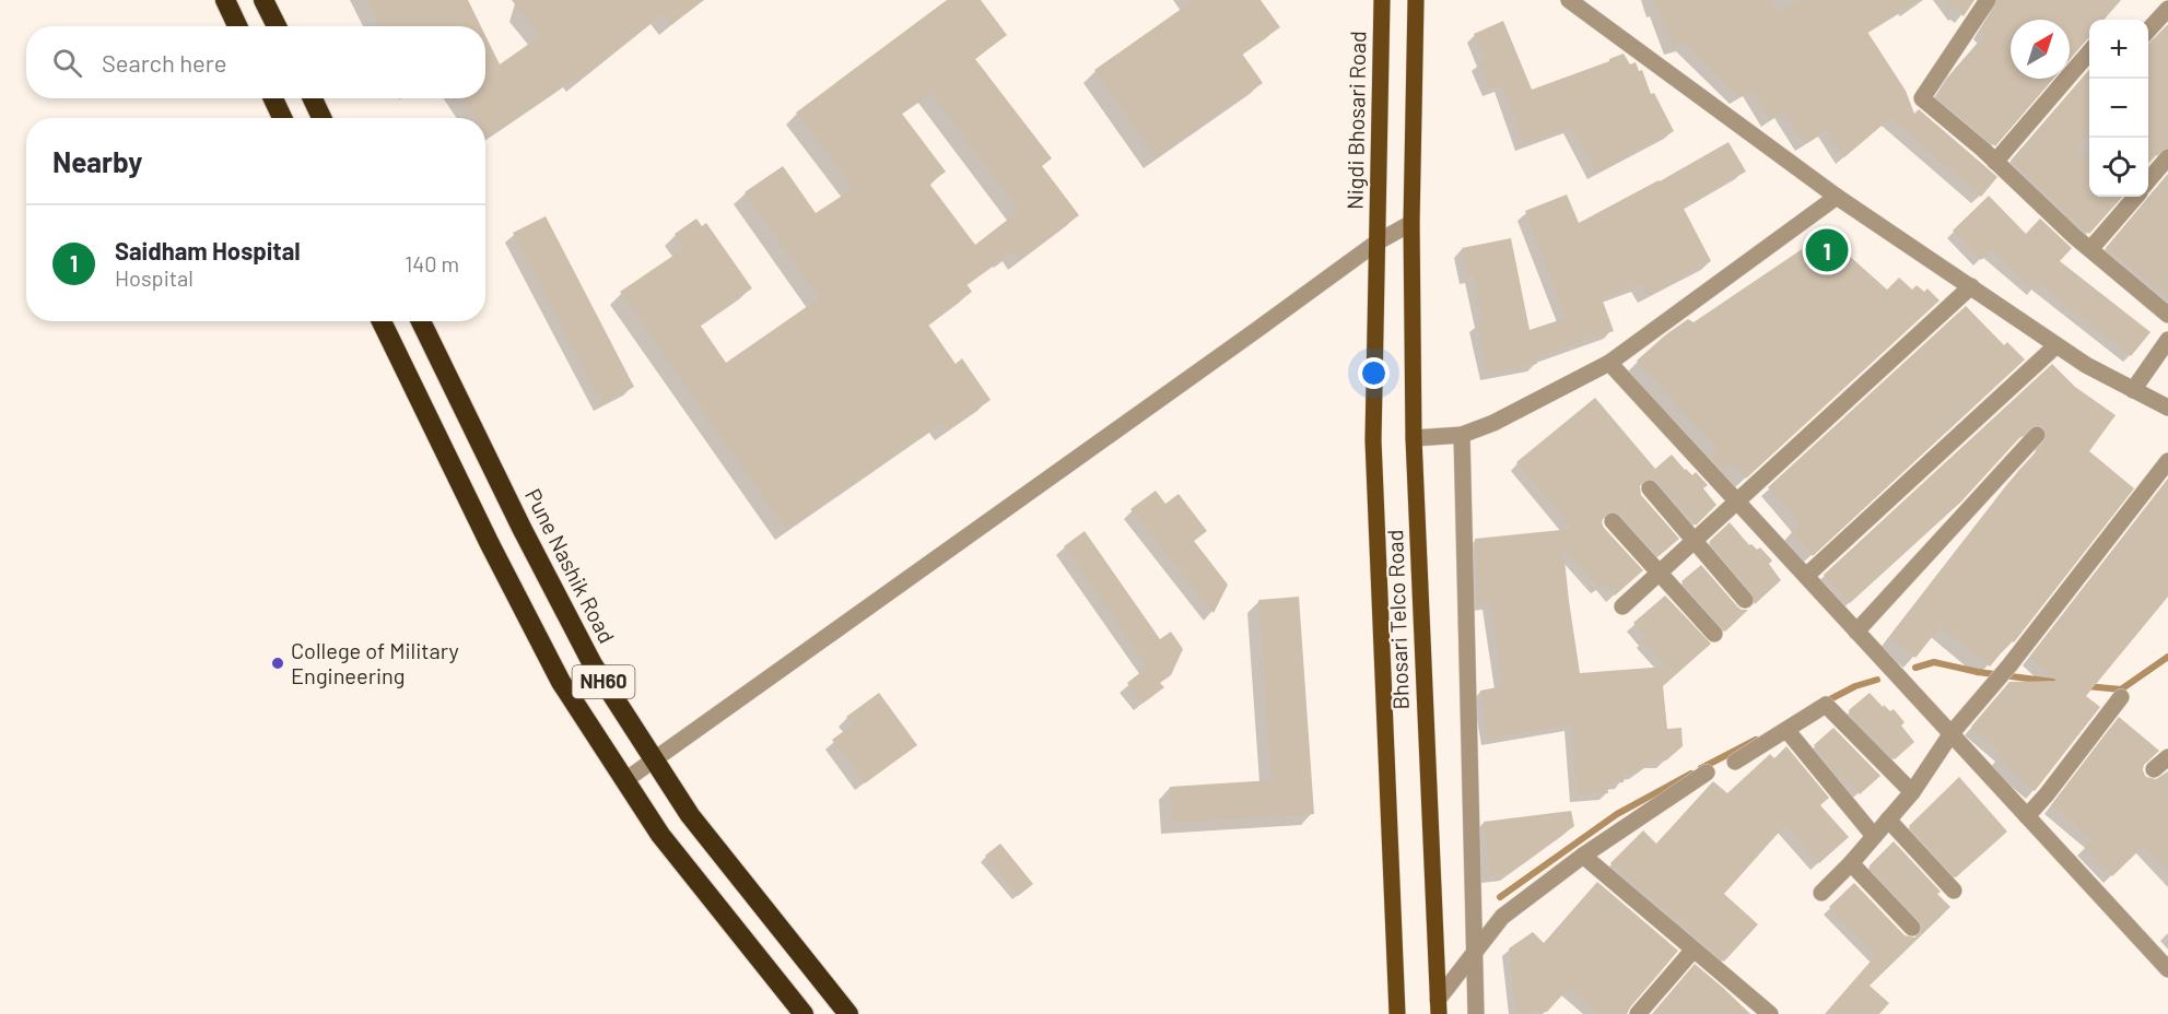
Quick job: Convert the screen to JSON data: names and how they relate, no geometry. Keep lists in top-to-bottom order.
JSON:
{
  "streets": {
    "highway": ["Pune Nashik Road", "NH60"],
    "main road": ["Nigdi Bhosari Road", "Bhosari Telco Road"]
  },
  "crossings": [
    ["Nigdi Bhosari Road", "Bhosari Telco Road"]
  ],
  "places": ["College of Military Engineering"],
  "north": "top right",
  "page": {
    "map_buttons": ["+", "−"],
    "search": "Search here",
    "heading": "Nearby",
    "list": [
      {
        "mark": "1",
        "name": "Saidham Hospital",
        "note": "Hospital",
        "value": "140 m"
      }
    ],
    "pins": "1"
  }
}
